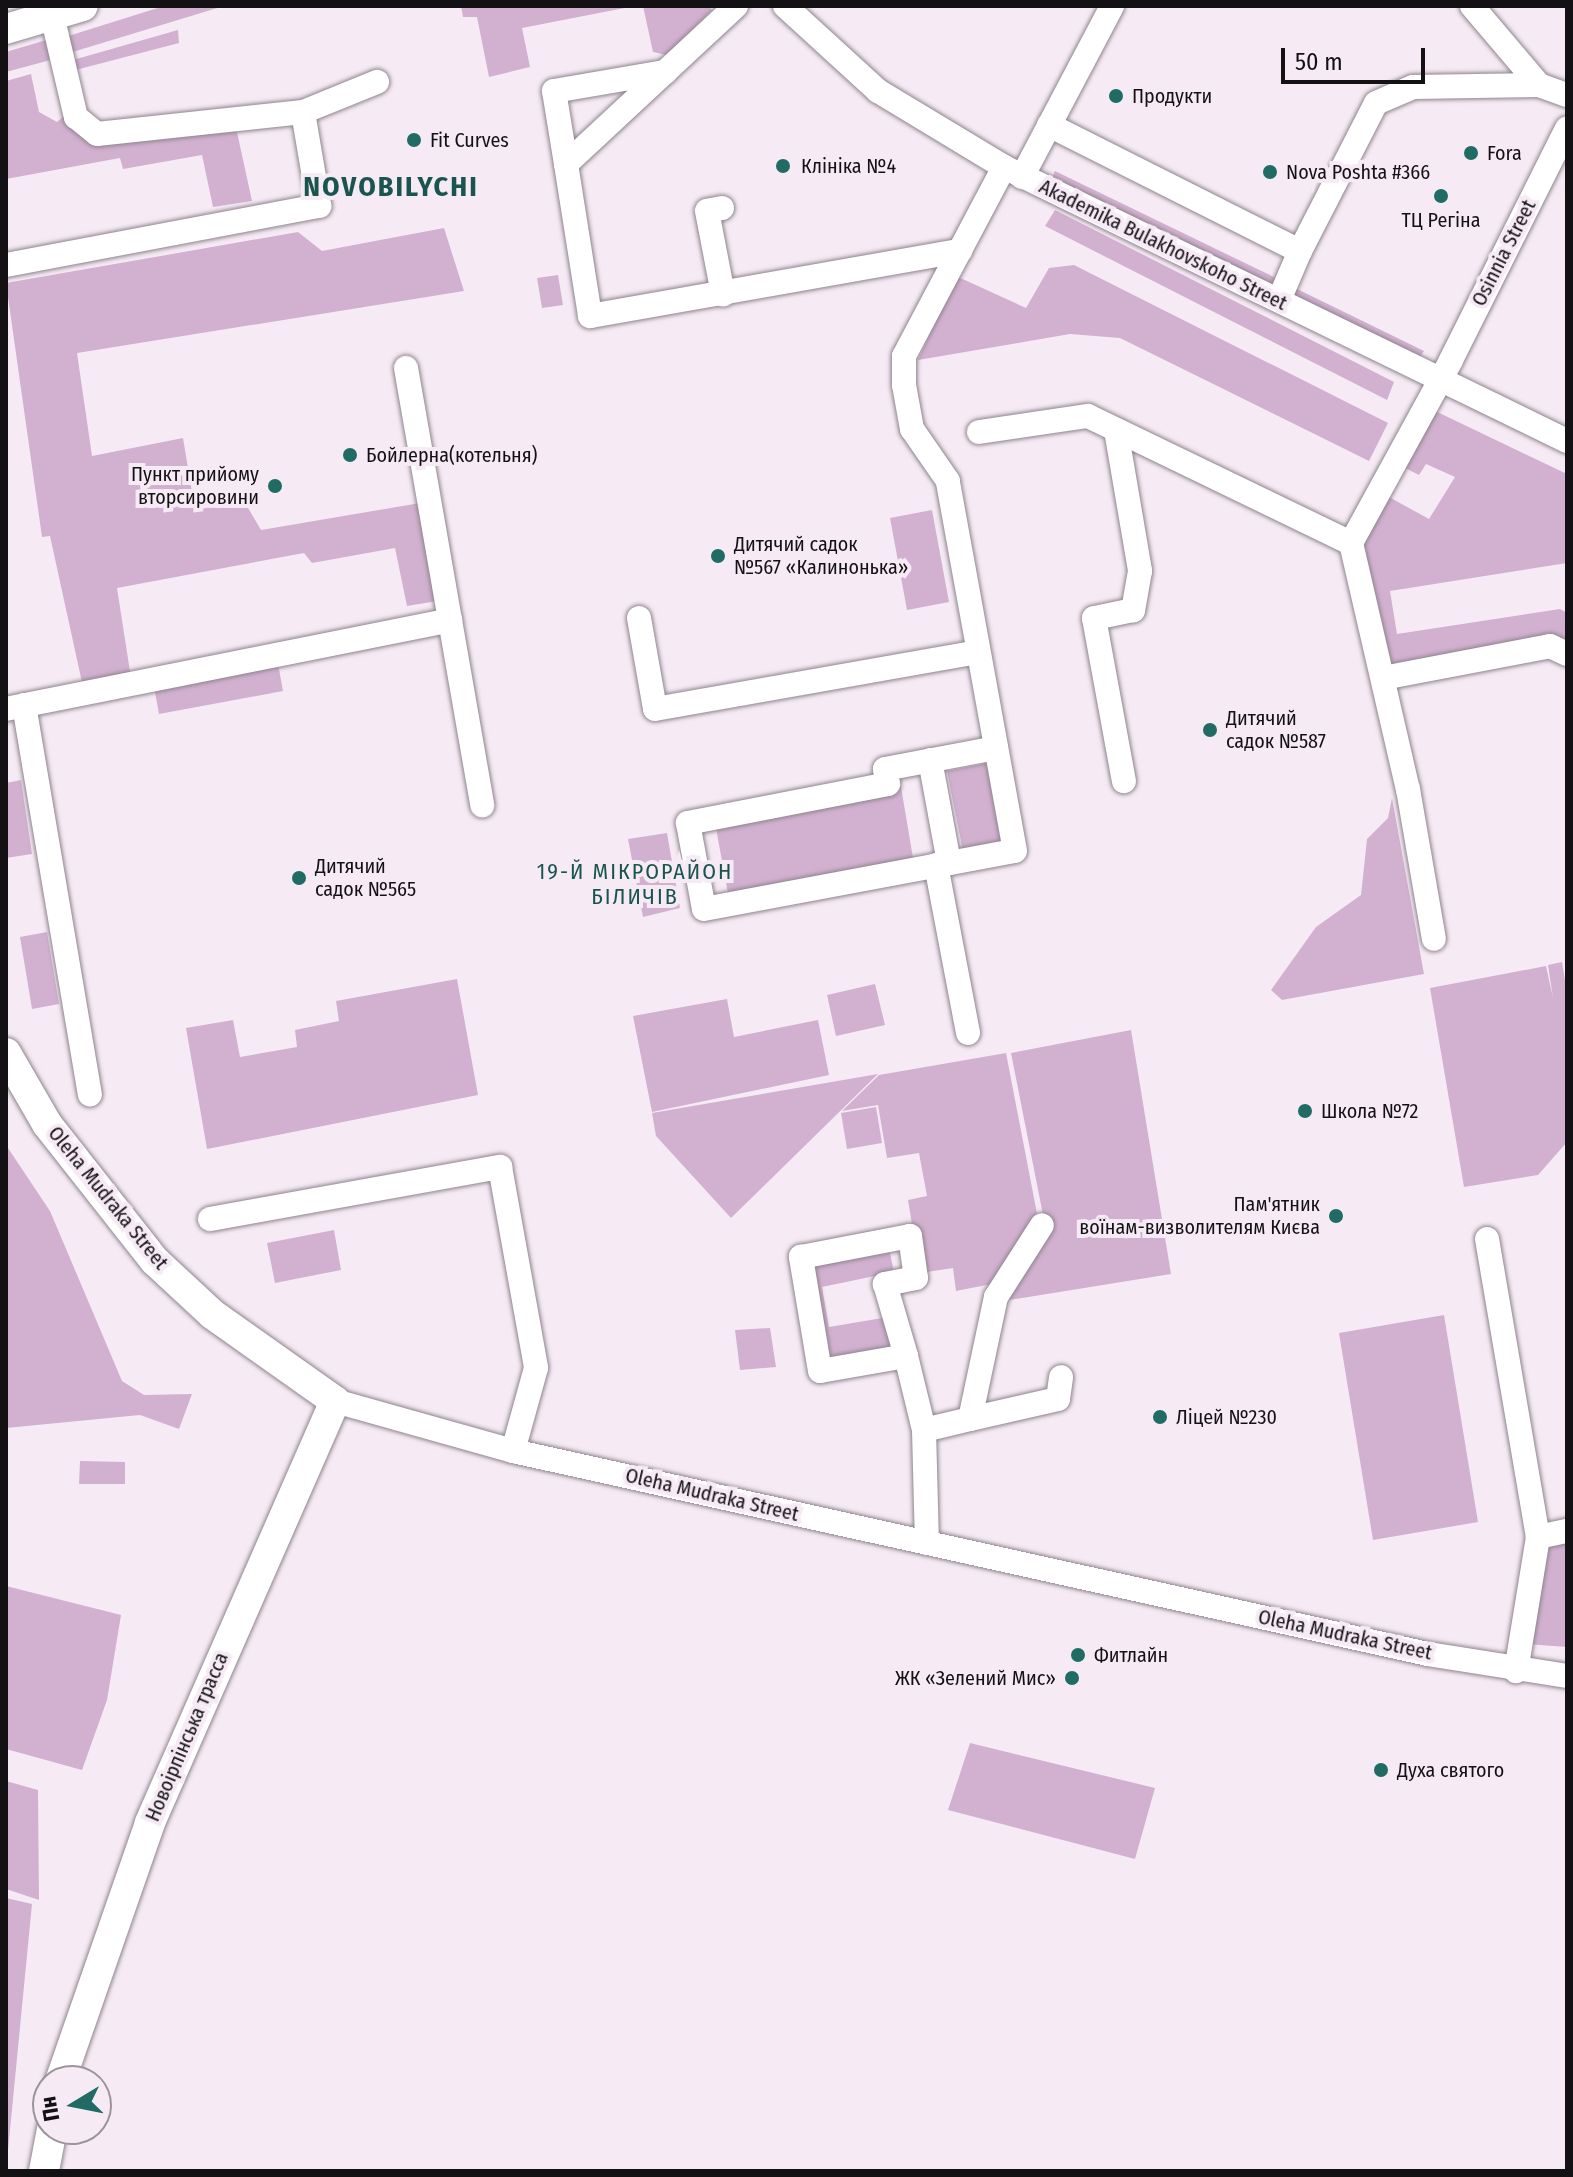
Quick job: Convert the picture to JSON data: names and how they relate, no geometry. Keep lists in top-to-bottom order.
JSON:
{
  "streets": {
    "main road": ["Oleha Mudraka Street", "Новоірпінська трасса"],
    "street": ["Akademika Bulakhovskoho Street", "Osinnia Street"]
  },
  "crossings": [
    ["Akademika Bulakhovskoho Street", "Osinnia Street"],
    ["Oleha Mudraka Street", "Новоірпінська трасса"]
  ],
  "districts": ["NOVOBILYCHI", "19-Й МІКРОРАЙОН БІЛИЧІВ"],
  "places": [
    "Продукти",
    "Fit Curves",
    "Fora",
    "Клініка №4",
    "Nova Poshta #366",
    "ТЦ Регіна",
    "Бойлерна(котельня)",
    "Пункт прийому вторсировини",
    "Дитячий садок №567 «Калинонька»",
    "Дитячий садок №587",
    "Дитячий садок №565",
    "Школа №72",
    "Пам'ятник воїнам-визволителям Києва",
    "Ліцей №230",
    "Фитлайн",
    "ЖК «Зелений Мис»",
    "Духа святого"
  ],
  "scale_bar": "50 m",
  "north": "left"
}
